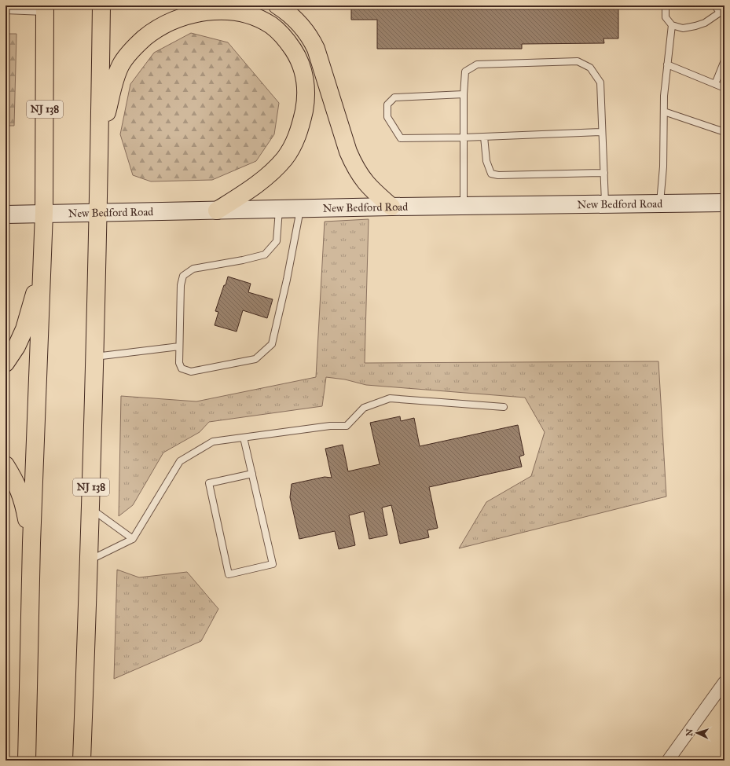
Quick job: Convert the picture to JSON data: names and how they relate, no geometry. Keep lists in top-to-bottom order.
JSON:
{
  "streets": {
    "highway": ["NJ 138"],
    "street": ["New Bedford Road"]
  },
  "crossings": [
    ["NJ 138", "New Bedford Road"]
  ],
  "north": "left"
}
